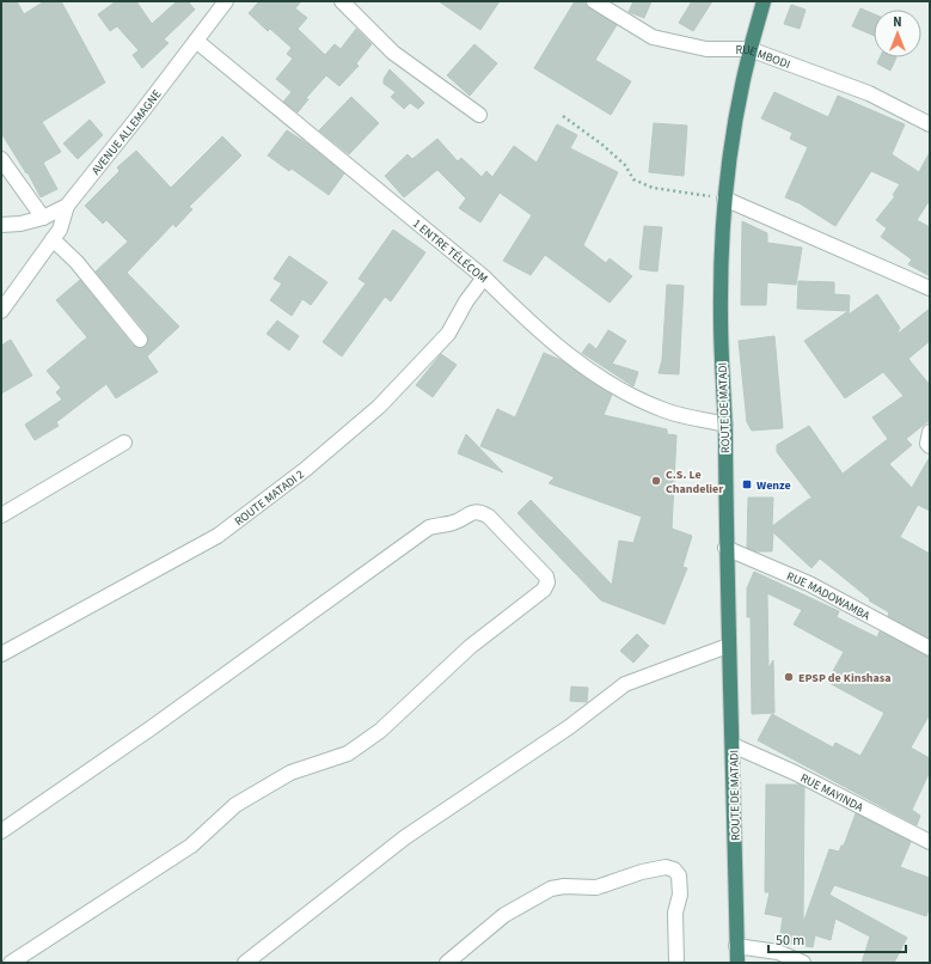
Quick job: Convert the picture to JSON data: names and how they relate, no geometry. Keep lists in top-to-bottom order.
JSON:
{
  "streets": {
    "highway": ["ROUTE DE MATADI"],
    "street": [
      "RUE MBODI",
      "AVENUE ALLEMAGNE",
      "1 ENTRE TÉLÉCOM",
      "ROUTE MATADI 2",
      "RUE MADOWAMBA",
      "RUE MAYINDA"
    ]
  },
  "crossings": [
    ["RUE MBODI", "ROUTE DE MATADI"],
    ["AVENUE ALLEMAGNE", "1 ENTRE TÉLÉCOM"],
    ["1 ENTRE TÉLÉCOM", "ROUTE DE MATADI"],
    ["1 ENTRE TÉLÉCOM", "ROUTE MATADI 2"],
    ["ROUTE DE MATADI", "RUE MADOWAMBA"],
    ["ROUTE DE MATADI", "RUE MAYINDA"]
  ],
  "places": {
    "other": ["C.S. Le Chandelier", "EPSP de Kinshasa"],
    "transit": ["Wenze"]
  },
  "scale_bar": "50 m",
  "north": "top"
}
